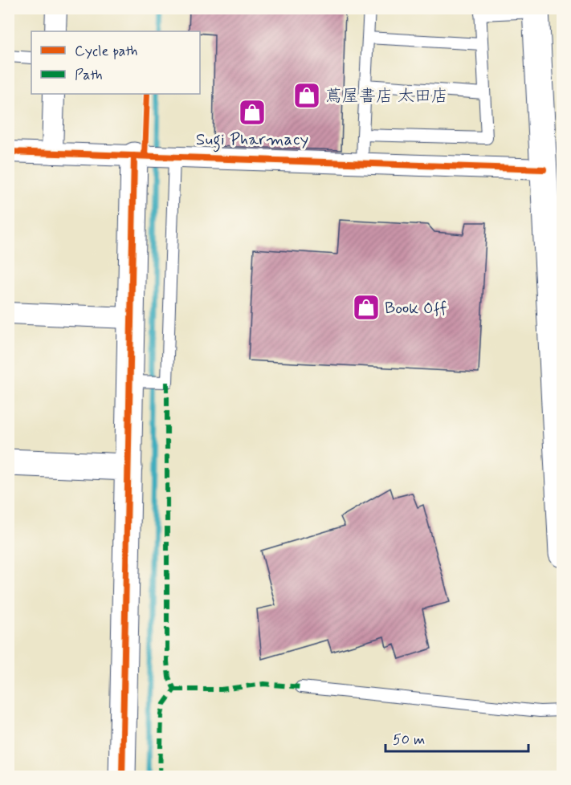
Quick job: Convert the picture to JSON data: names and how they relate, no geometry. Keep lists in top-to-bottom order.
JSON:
{
  "places": {
    "shop": ["蔦屋書店 太田店", "Sugi Pharmacy", "Book Off"]
  },
  "legend": ["Cycle path", "Path"],
  "scale_bar": "50 m"
}
